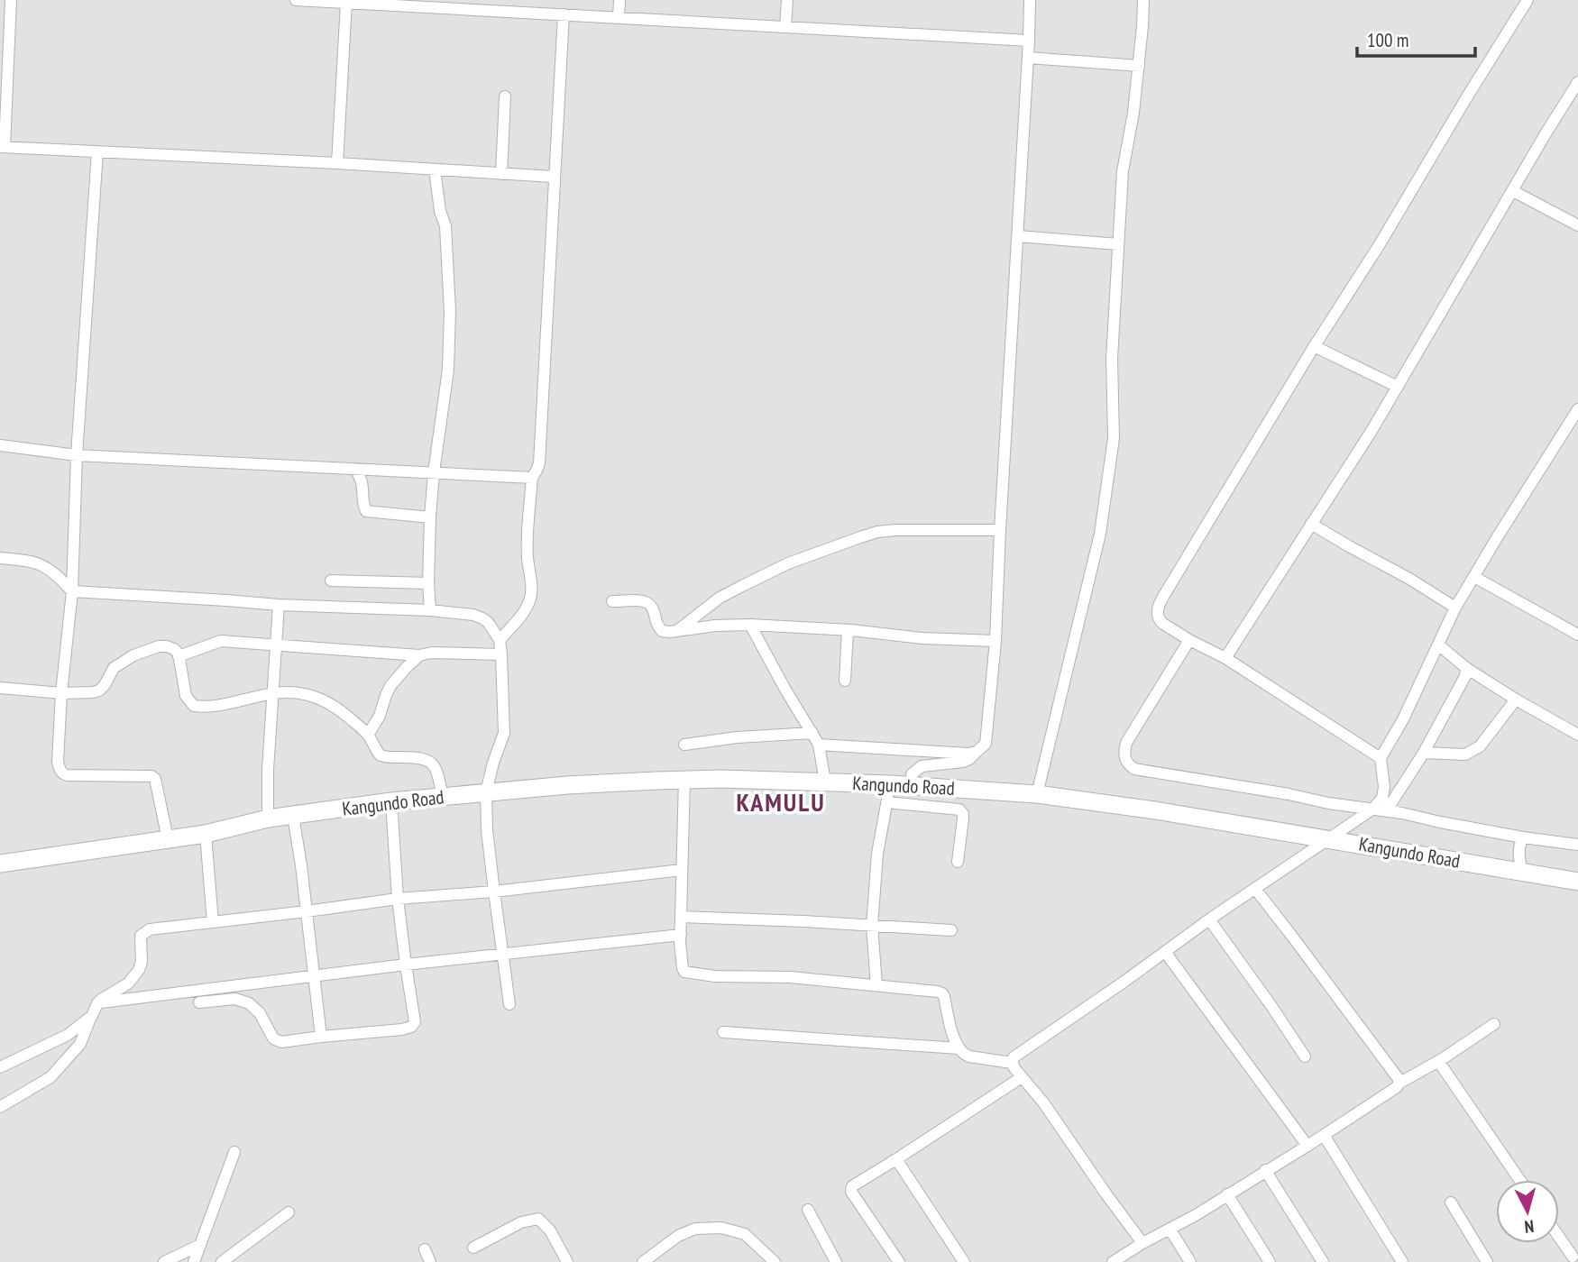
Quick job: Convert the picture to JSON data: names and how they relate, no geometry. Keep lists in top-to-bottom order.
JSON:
{
  "streets": {
    "highway": ["Kangundo Road"]
  },
  "districts": ["KAMULU"],
  "scale_bar": "100 m",
  "north": "bottom"
}
